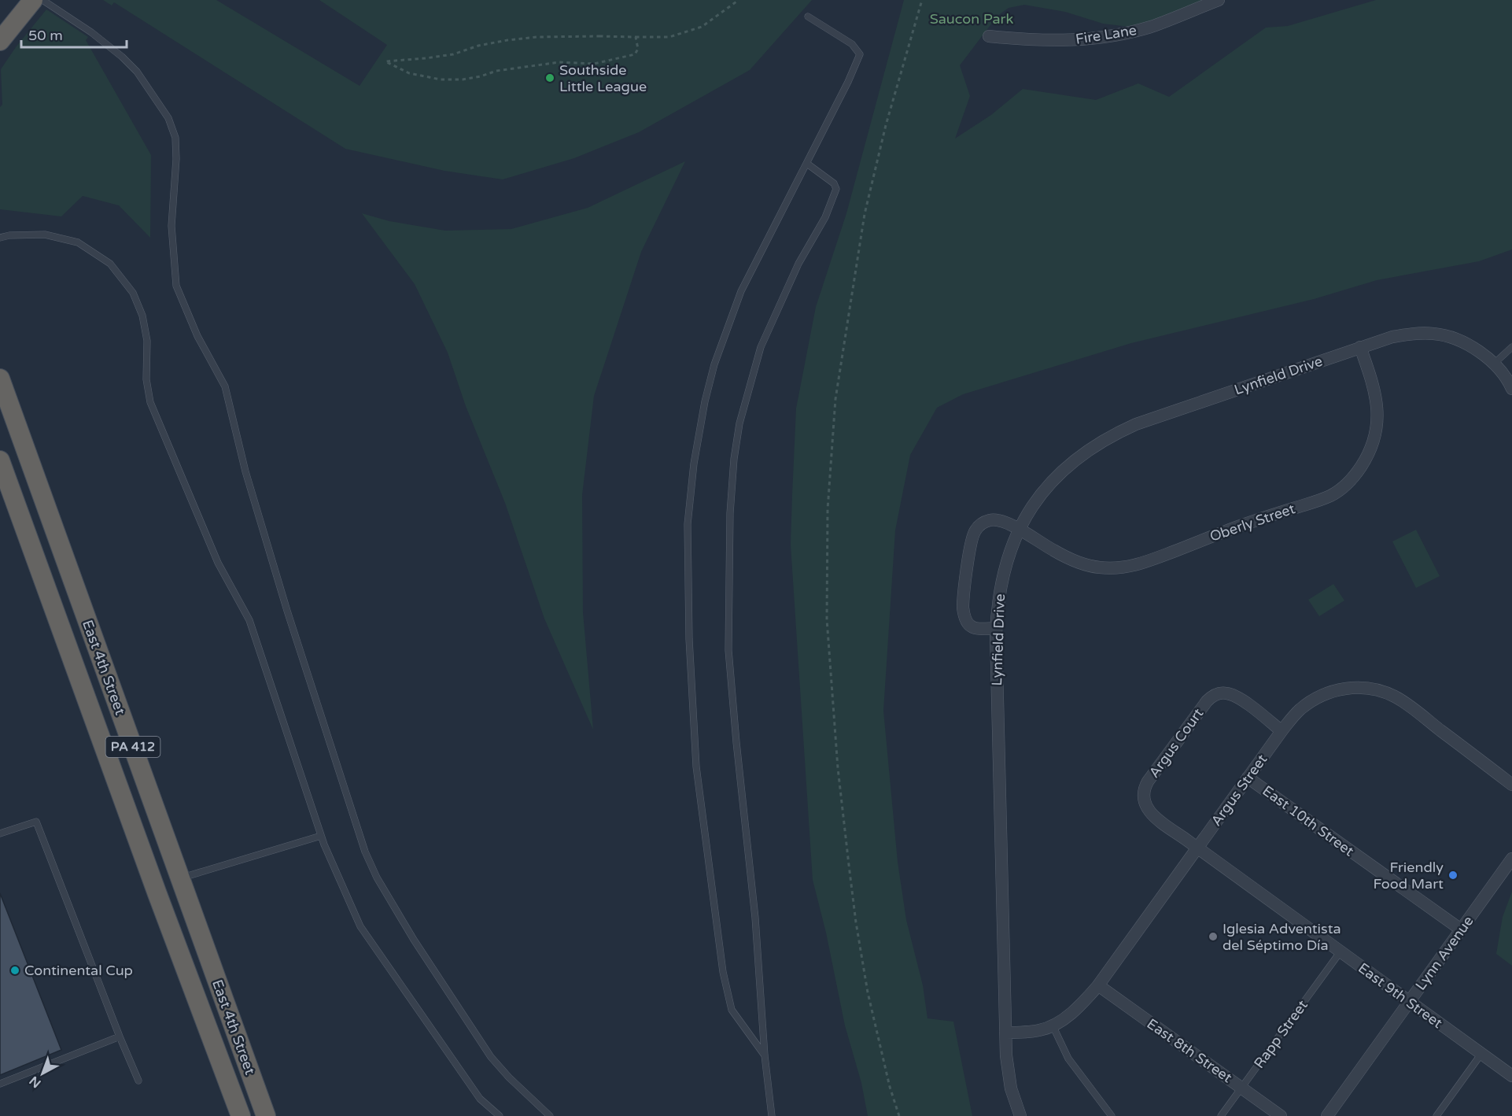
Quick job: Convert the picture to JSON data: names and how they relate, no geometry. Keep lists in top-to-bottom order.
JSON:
{
  "streets": {
    "highway": ["East 4th Street", "PA 412"],
    "street": [
      "Fire Lane",
      "Lynfield Drive",
      "Oberly Street",
      "Argus Court",
      "Argus Street",
      "East 10th Street",
      "Lynn Avenue",
      "East 9th Street",
      "East 8th Street"
    ],
    "lane": ["Rapp Street"]
  },
  "crossings": [
    ["Lynfield Drive", "Oberly Street"],
    ["Lynfield Drive", "Argus Street"],
    ["Argus Court", "Argus Street"],
    ["Argus Court", "East 9th Street"],
    ["Argus Street", "East 10th Street"],
    ["Argus Street", "East 9th Street"],
    ["Argus Street", "East 8th Street"],
    ["East 10th Street", "Lynn Avenue"],
    ["Lynn Avenue", "East 9th Street"],
    ["East 9th Street", "Rapp Street"],
    ["Rapp Street", "East 8th Street"]
  ],
  "parks": ["Saucon Park"],
  "places": [
    "Southside Little League",
    "Friendly Food Mart",
    "Iglesia Adventista del Séptimo Día",
    "Continental Cup"
  ],
  "scale_bar": "50 m",
  "north": "bottom left"
}
